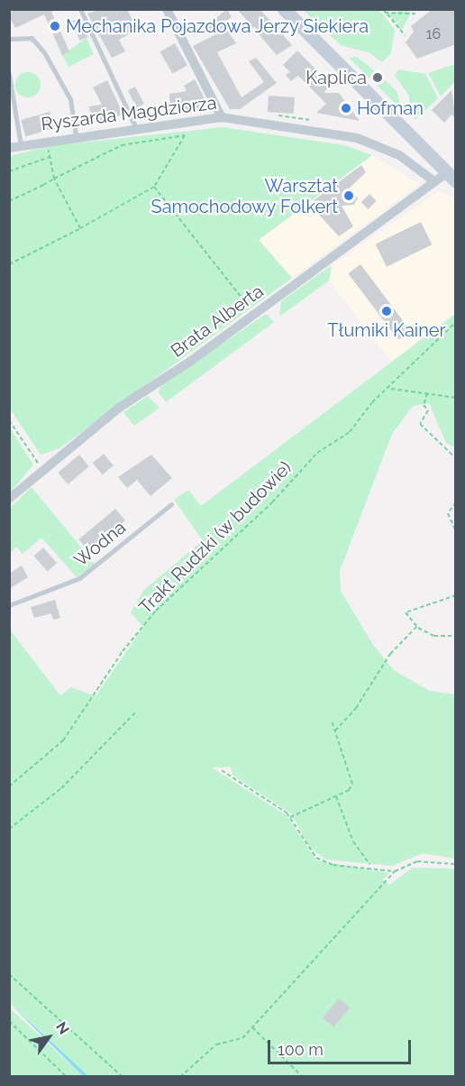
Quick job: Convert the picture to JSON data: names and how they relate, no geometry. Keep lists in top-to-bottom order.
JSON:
{
  "streets": {
    "street": ["Ryszarda Magdziorza", "Brata Alberta"],
    "lane": ["Wodna"],
    "path": ["Trakt Rudzki (w budowie)"]
  },
  "crossings": [
    ["Ryszarda Magdziorza", "Brata Alberta"]
  ],
  "places": [
    "Mechanika Pojazdowa Jerzy Siekiera",
    "Kaplica",
    "Hofman",
    "Warsztat Samochodowy Folkert",
    "Tłumiki Kainer"
  ],
  "house_numbers": ["16"],
  "scale_bar": "100 m",
  "north": "top right"
}
